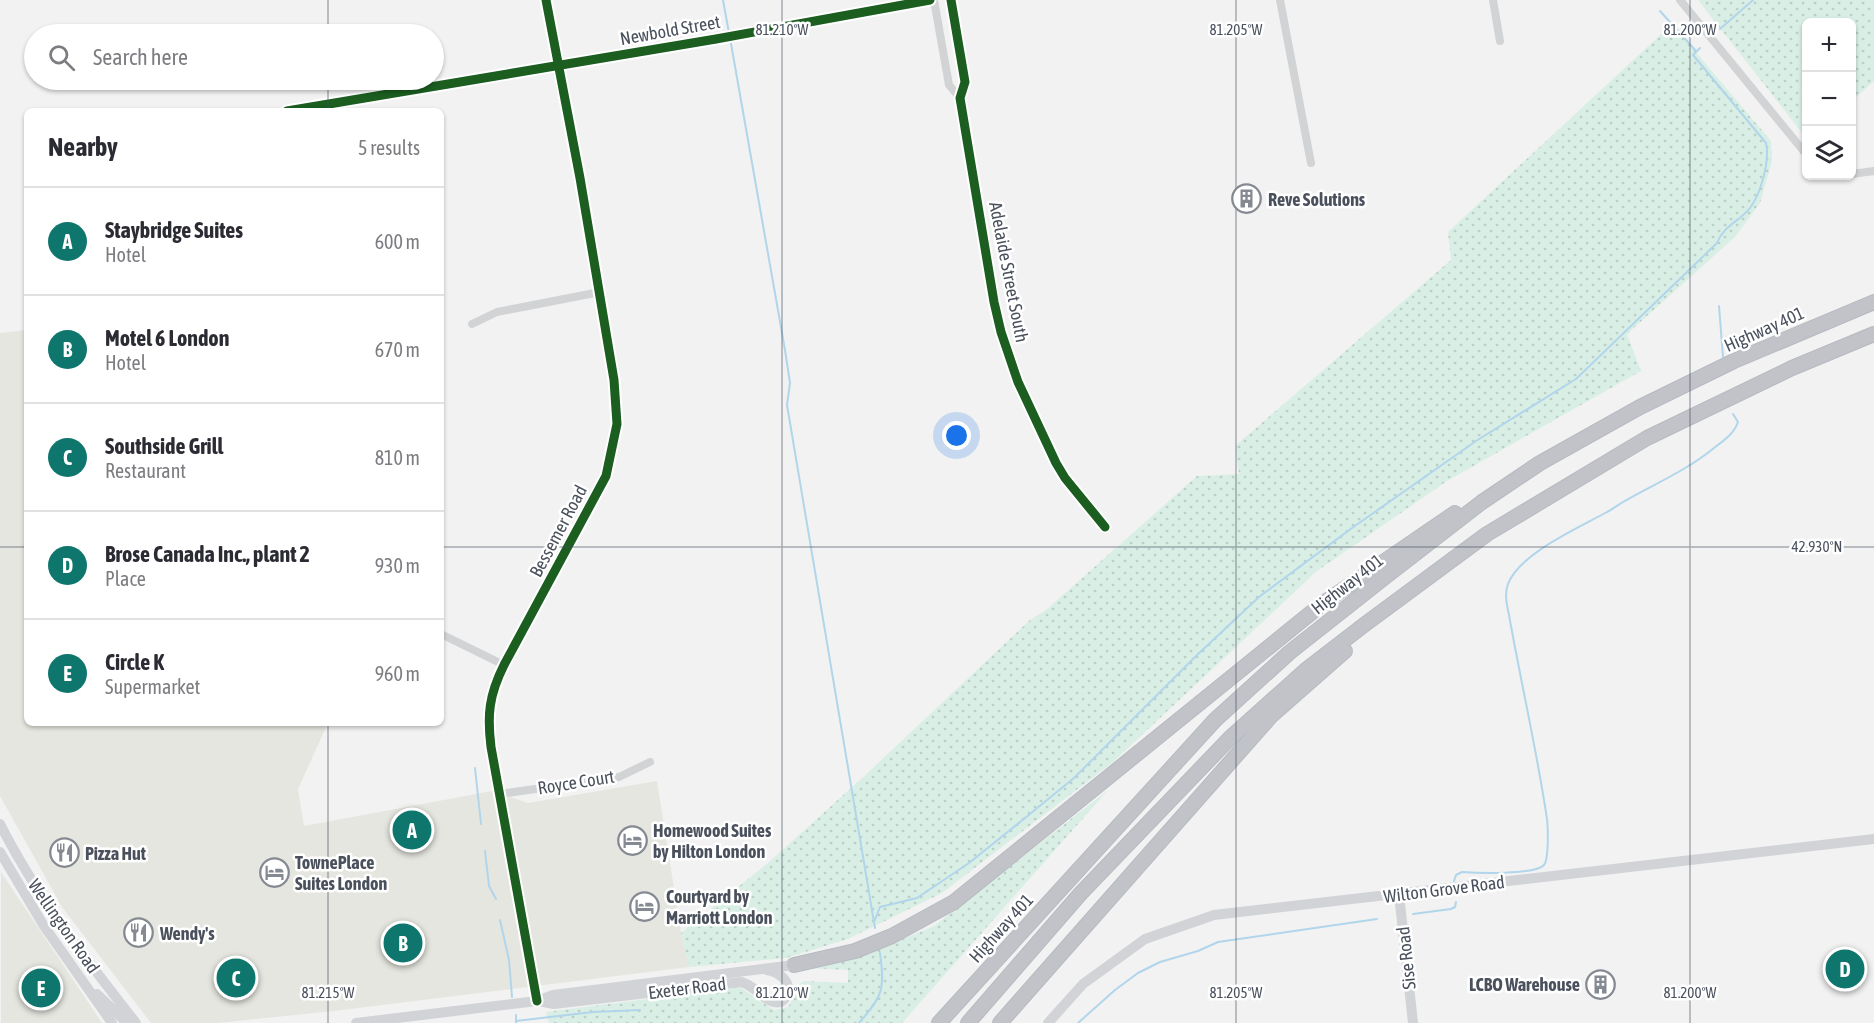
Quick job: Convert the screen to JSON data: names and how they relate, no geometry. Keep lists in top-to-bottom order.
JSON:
{
  "streets": {
    "highway": ["Highway 401"],
    "street": [
      "Newbold Street",
      "Adelaide Street South",
      "Bessemer Road",
      "Royce Court",
      "Wilton Grove Road",
      "Wellington Road",
      "Sise Road",
      "Exeter Road"
    ]
  },
  "crossings": [
    ["Newbold Street", "Adelaide Street South"],
    ["Newbold Street", "Bessemer Road"],
    ["Bessemer Road", "Royce Court"],
    ["Bessemer Road", "Exeter Road"],
    ["Wilton Grove Road", "Sise Road"]
  ],
  "places": {
    "building": ["Reve Solutions", "LCBO Warehouse"],
    "hotel": ["Homewood Suites by Hilton London", "TownePlace Suites London", "Courtyard by Marriott London"],
    "restaurant": ["Pizza Hut", "Wendy's"]
  },
  "page": {
    "map_buttons": ["+", "−"],
    "search": "Search here",
    "heading": ["Nearby", "5 results"],
    "list": [
      {
        "mark": "A",
        "name": "Staybridge Suites",
        "note": "Hotel",
        "value": "600 m"
      },
      {
        "mark": "B",
        "name": "Motel 6 London",
        "note": "Hotel",
        "value": "670 m"
      },
      {
        "mark": "C",
        "name": "Southside Grill",
        "note": "Restaurant",
        "value": "810 m"
      },
      {
        "mark": "D",
        "name": "Brose Canada Inc., plant 2",
        "note": "Place",
        "value": "930 m"
      },
      {
        "mark": "E",
        "name": "Circle K",
        "note": "Supermarket",
        "value": "960 m"
      }
    ],
    "pins": [
      "A",
      "B",
      "D",
      "C",
      "E"
    ]
  },
  "coordinates": [
    "81.210°W",
    "81.205°W",
    "81.200°W",
    "42.930°N",
    "81.215°W"
  ]
}
